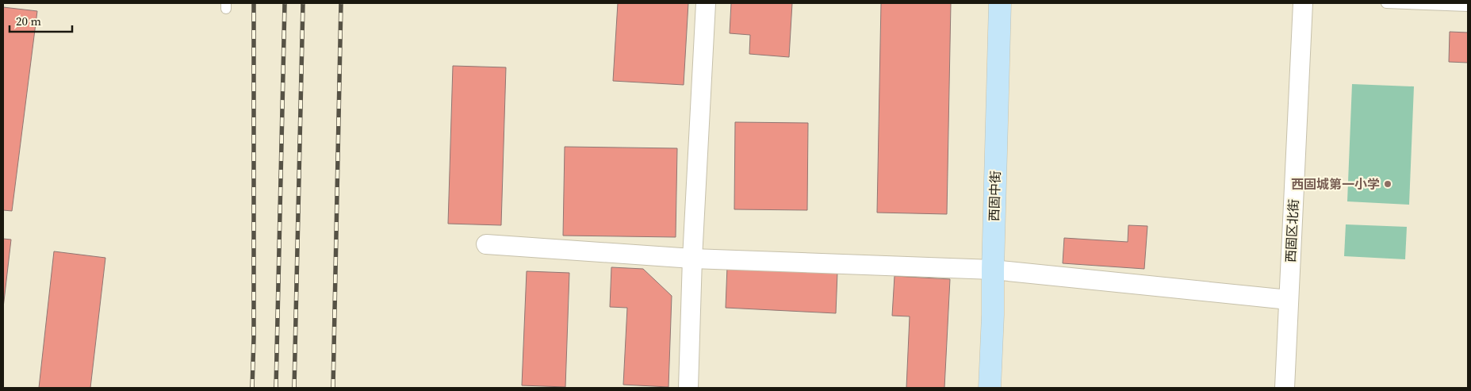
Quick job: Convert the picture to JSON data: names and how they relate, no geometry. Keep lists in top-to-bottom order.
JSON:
{
  "streets": {
    "street": ["西固中街", "西固区北街"]
  },
  "places": ["西固城第一小学"],
  "scale_bar": "20 m"
}
